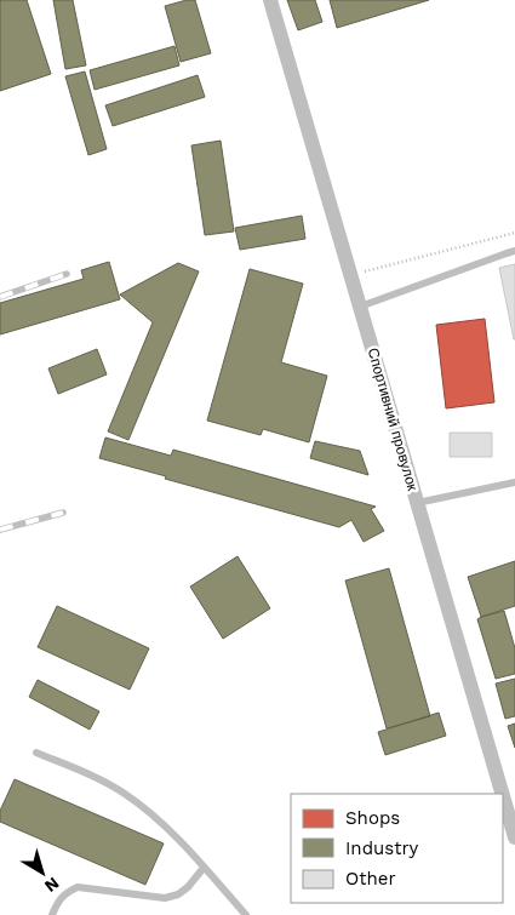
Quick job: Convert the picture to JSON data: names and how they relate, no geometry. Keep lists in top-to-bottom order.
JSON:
{
  "streets": {
    "street": ["Спортивний провулок"]
  },
  "legend": ["Shops", "Industry", "Other"],
  "north": "bottom right"
}
